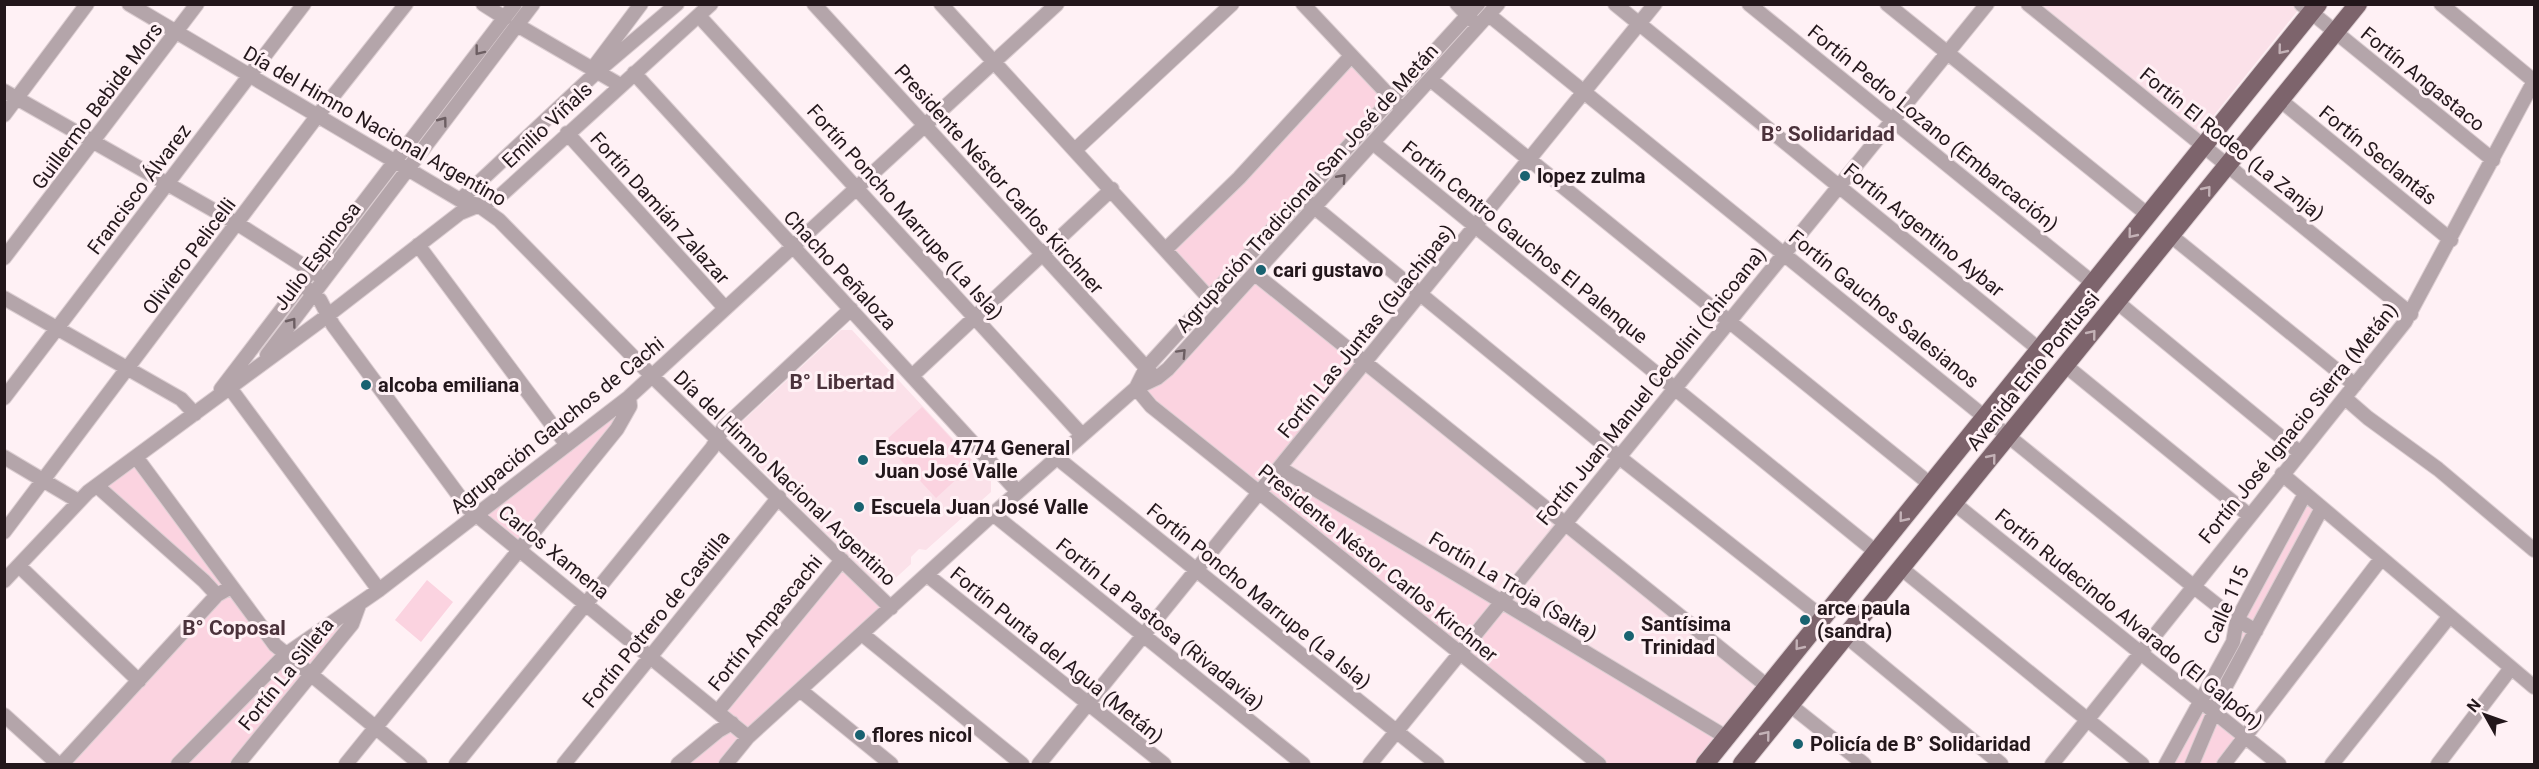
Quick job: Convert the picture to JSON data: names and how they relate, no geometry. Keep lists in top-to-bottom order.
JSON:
{
  "streets": {
    "main road": ["Avenida Enio Pontussi"],
    "street": [
      "Fortín Angastaco",
      "Guillermo Bebide Mors",
      "Emilio Viñals",
      "Día del Himno Nacional Argentino",
      "Fortín Pedro Lozano (Embarcación)",
      "Fortín El Rodeo (La Zanja)",
      "Fortín Seclantás",
      "Presidente Néstor Carlos Kirchner",
      "Agrupación Tradicional San José de Metán",
      "Francisco Álvarez",
      "Fortín Damián Zalazar",
      "Fortín Poncho Marrupe (La Isla)",
      "Fortín Argentino Aybar",
      "Fortín Centro Gauchos El Palenque",
      "Oliviero Pelicelli",
      "Julio Espinosa",
      "Chacho Peñaloza",
      "Fortín Gauchos Salesianos",
      "Fortín Las Juntas (Guachipas)",
      "Fortín Juan Manuel Cedolini (Chicoana)",
      "Fortín José Ignacio Sierra (Metán)",
      "Agrupación Gauchos de Cachi",
      "Carlos Xamena",
      "Fortín La Troja (Salta)",
      "Calle 115",
      "Fortín Potrero de Castilla",
      "Fortín Rudecindo Alvarado (El Galpón)",
      "Fortín Ampascachi",
      "Fortín La Pastosa (Rivadavia)",
      "Fortín Punta del Agua (Metán)",
      "Fortín La Silleta"
    ]
  },
  "crossings": [
    ["Fortín Angastaco", "Avenida Enio Pontussi"],
    ["Fortín Angastaco", "Fortín José Ignacio Sierra (Metán)"],
    ["Guillermo Bebide Mors", "Día del Himno Nacional Argentino"],
    ["Emilio Viñals", "Día del Himno Nacional Argentino"],
    ["Emilio Viñals", "Fortín Damián Zalazar"],
    ["Emilio Viñals", "Fortín Poncho Marrupe (La Isla)"],
    ["Emilio Viñals", "Julio Espinosa"],
    ["Emilio Viñals", "Chacho Peñaloza"],
    ["Emilio Viñals", "Carlos Xamena"],
    ["Día del Himno Nacional Argentino", "Agrupación Tradicional San José de Metán"],
    ["Día del Himno Nacional Argentino", "Francisco Álvarez"],
    ["Día del Himno Nacional Argentino", "Oliviero Pelicelli"],
    ["Día del Himno Nacional Argentino", "Julio Espinosa"],
    ["Día del Himno Nacional Argentino", "Agrupación Gauchos de Cachi"],
    ["Día del Himno Nacional Argentino", "Fortín Potrero de Castilla"],
    ["Día del Himno Nacional Argentino", "Fortín Ampascachi"],
    ["Fortín Pedro Lozano (Embarcación)", "Avenida Enio Pontussi"],
    ["Fortín Pedro Lozano (Embarcación)", "Fortín Juan Manuel Cedolini (Chicoana)"],
    ["Fortín El Rodeo (La Zanja)", "Avenida Enio Pontussi"],
    ["Fortín El Rodeo (La Zanja)", "Fortín José Ignacio Sierra (Metán)"],
    ["Fortín Seclantás", "Avenida Enio Pontussi"],
    ["Fortín Seclantás", "Fortín José Ignacio Sierra (Metán)"],
    ["Presidente Néstor Carlos Kirchner", "Agrupación Tradicional San José de Metán"],
    ["Presidente Néstor Carlos Kirchner", "Fortín Las Juntas (Guachipas)"],
    ["Presidente Néstor Carlos Kirchner", "Fortín Juan Manuel Cedolini (Chicoana)"],
    ["Presidente Néstor Carlos Kirchner", "Agrupación Gauchos de Cachi"],
    ["Agrupación Tradicional San José de Metán", "Fortín Poncho Marrupe (La Isla)"],
    ["Agrupación Tradicional San José de Metán", "Fortín Centro Gauchos El Palenque"],
    ["Agrupación Tradicional San José de Metán", "Chacho Peñaloza"],
    ["Agrupación Tradicional San José de Metán", "Fortín Gauchos Salesianos"],
    ["Agrupación Tradicional San José de Metán", "Carlos Xamena"],
    ["Agrupación Tradicional San José de Metán", "Fortín La Pastosa (Rivadavia)"],
    ["Agrupación Tradicional San José de Metán", "Fortín Punta del Agua (Metán)"],
    ["Fortín Damián Zalazar", "Agrupación Gauchos de Cachi"],
    ["Fortín Poncho Marrupe (La Isla)", "Fortín Las Juntas (Guachipas)"],
    ["Fortín Poncho Marrupe (La Isla)", "Fortín Juan Manuel Cedolini (Chicoana)"],
    ["Fortín Poncho Marrupe (La Isla)", "Agrupación Gauchos de Cachi"],
    ["Fortín Argentino Aybar", "Fortín Las Juntas (Guachipas)"],
    ["Fortín Argentino Aybar", "Avenida Enio Pontussi"],
    ["Fortín Argentino Aybar", "Fortín Juan Manuel Cedolini (Chicoana)"],
    ["Fortín Centro Gauchos El Palenque", "Fortín Las Juntas (Guachipas)"],
    ["Fortín Centro Gauchos El Palenque", "Avenida Enio Pontussi"],
    ["Fortín Centro Gauchos El Palenque", "Fortín Juan Manuel Cedolini (Chicoana)"],
    ["Julio Espinosa", "Carlos Xamena"],
    ["Chacho Peñaloza", "Agrupación Gauchos de Cachi"],
    ["Fortín Gauchos Salesianos", "Fortín Las Juntas (Guachipas)"],
    ["Fortín Gauchos Salesianos", "Avenida Enio Pontussi"],
    ["Fortín Gauchos Salesianos", "Fortín Juan Manuel Cedolini (Chicoana)"],
    ["Fortín Gauchos Salesianos", "Fortín José Ignacio Sierra (Metán)"],
    ["Fortín Gauchos Salesianos", "Calle 115"],
    ["Fortín Las Juntas (Guachipas)", "Fortín La Troja (Salta)"],
    ["Fortín Las Juntas (Guachipas)", "Fortín La Pastosa (Rivadavia)"],
    ["Fortín Las Juntas (Guachipas)", "Fortín Punta del Agua (Metán)"],
    ["Avenida Enio Pontussi", "Fortín La Troja (Salta)"],
    ["Avenida Enio Pontussi", "Fortín Rudecindo Alvarado (El Galpón)"],
    ["Fortín Juan Manuel Cedolini (Chicoana)", "Fortín La Troja (Salta)"],
    ["Fortín José Ignacio Sierra (Metán)", "Fortín Rudecindo Alvarado (El Galpón)"],
    ["Agrupación Gauchos de Cachi", "Carlos Xamena"],
    ["Agrupación Gauchos de Cachi", "Fortín La Silleta"],
    ["Carlos Xamena", "Fortín Potrero de Castilla"],
    ["Carlos Xamena", "Fortín Ampascachi"],
    ["Calle 115", "Fortín Rudecindo Alvarado (El Galpón)"]
  ],
  "districts": ["B° Solidaridad", "B° Libertad", "B° Coposal"],
  "places": [
    "lopez zulma",
    "cari gustavo",
    "alcoba emiliana",
    "Escuela 4774 General Juan José Valle",
    "Escuela Juan José Valle",
    "arce paula (sandra)",
    "Santísima Trinidad",
    "flores nicol",
    "Policía de B° Solidaridad"
  ],
  "north": "top left"
}
